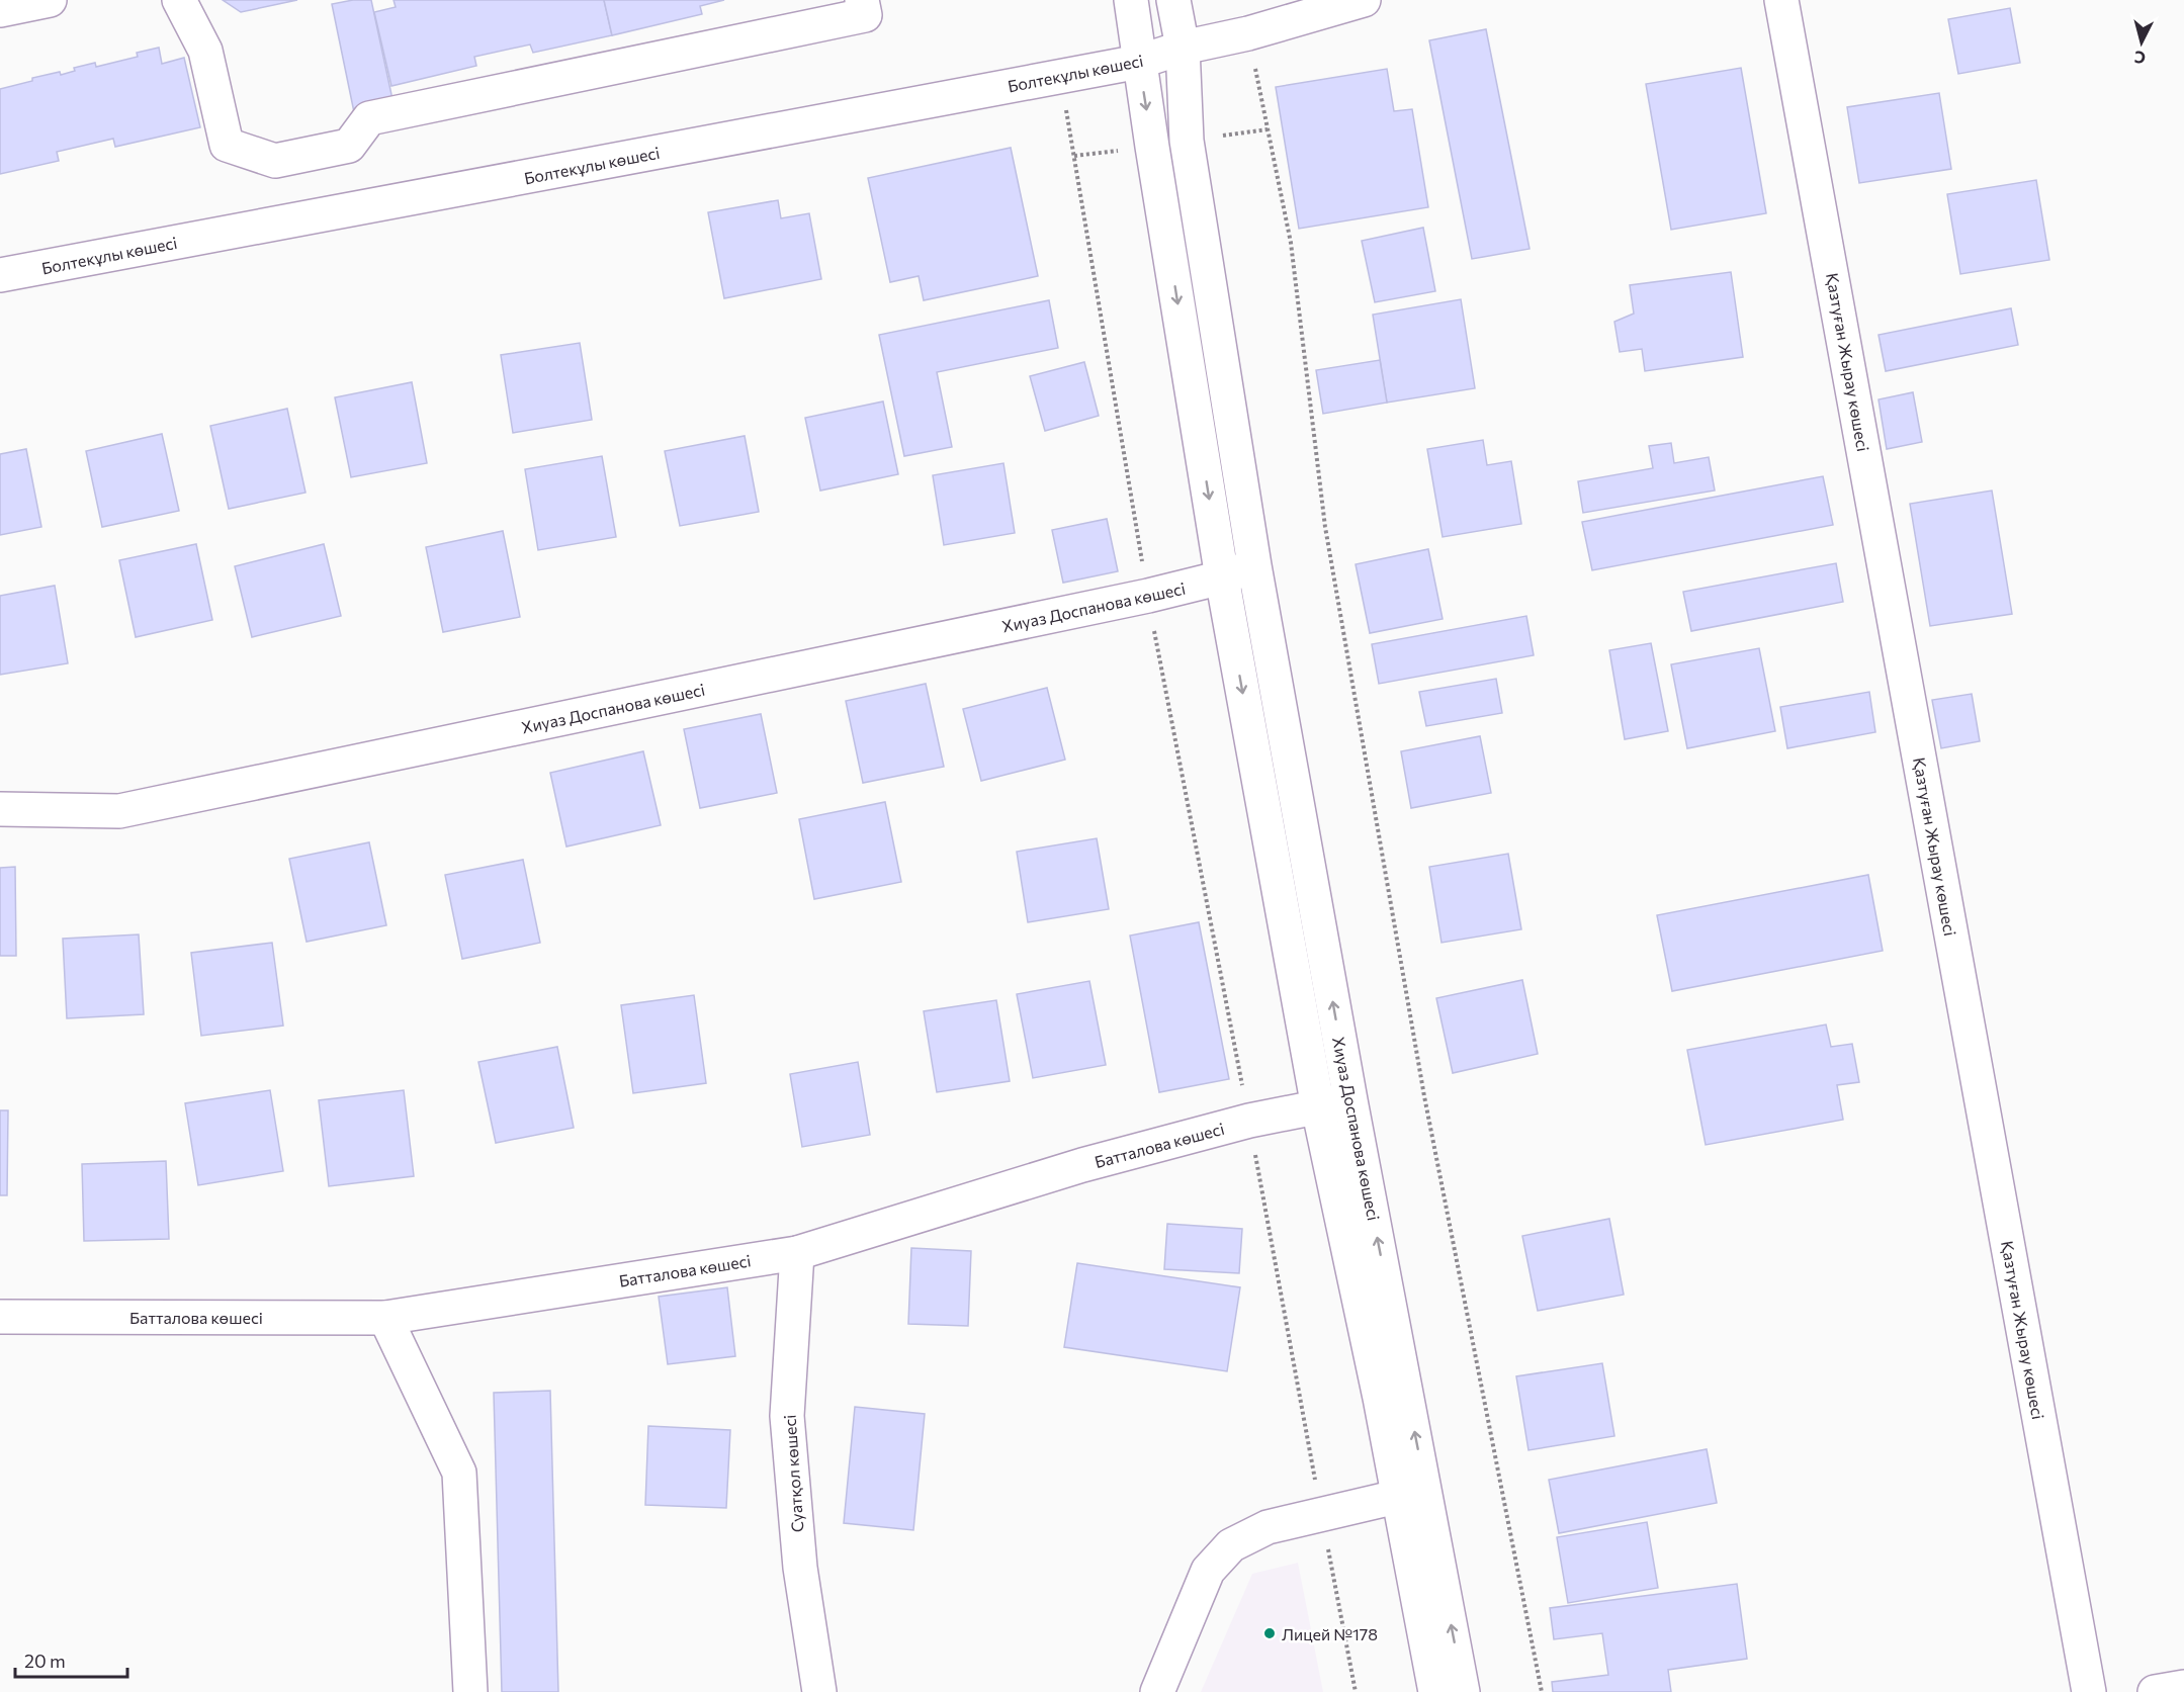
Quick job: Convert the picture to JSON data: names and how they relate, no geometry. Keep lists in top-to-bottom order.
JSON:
{
  "streets": {
    "street": [
      "Болтекұлы көшесі",
      "Қазтуған Жырау көшесі",
      "Хиуаз Доспанова көшесі",
      "Батталова көшесі",
      "Суатқол көшесі"
    ]
  },
  "crossings": [
    ["Болтекұлы көшесі", "Хиуаз Доспанова көшесі"],
    ["Хиуаз Доспанова көшесі", "Батталова көшесі"],
    ["Батталова көшесі", "Суатқол көшесі"]
  ],
  "places": ["Лицей №178"],
  "scale_bar": "20 m",
  "north": "bottom"
}
